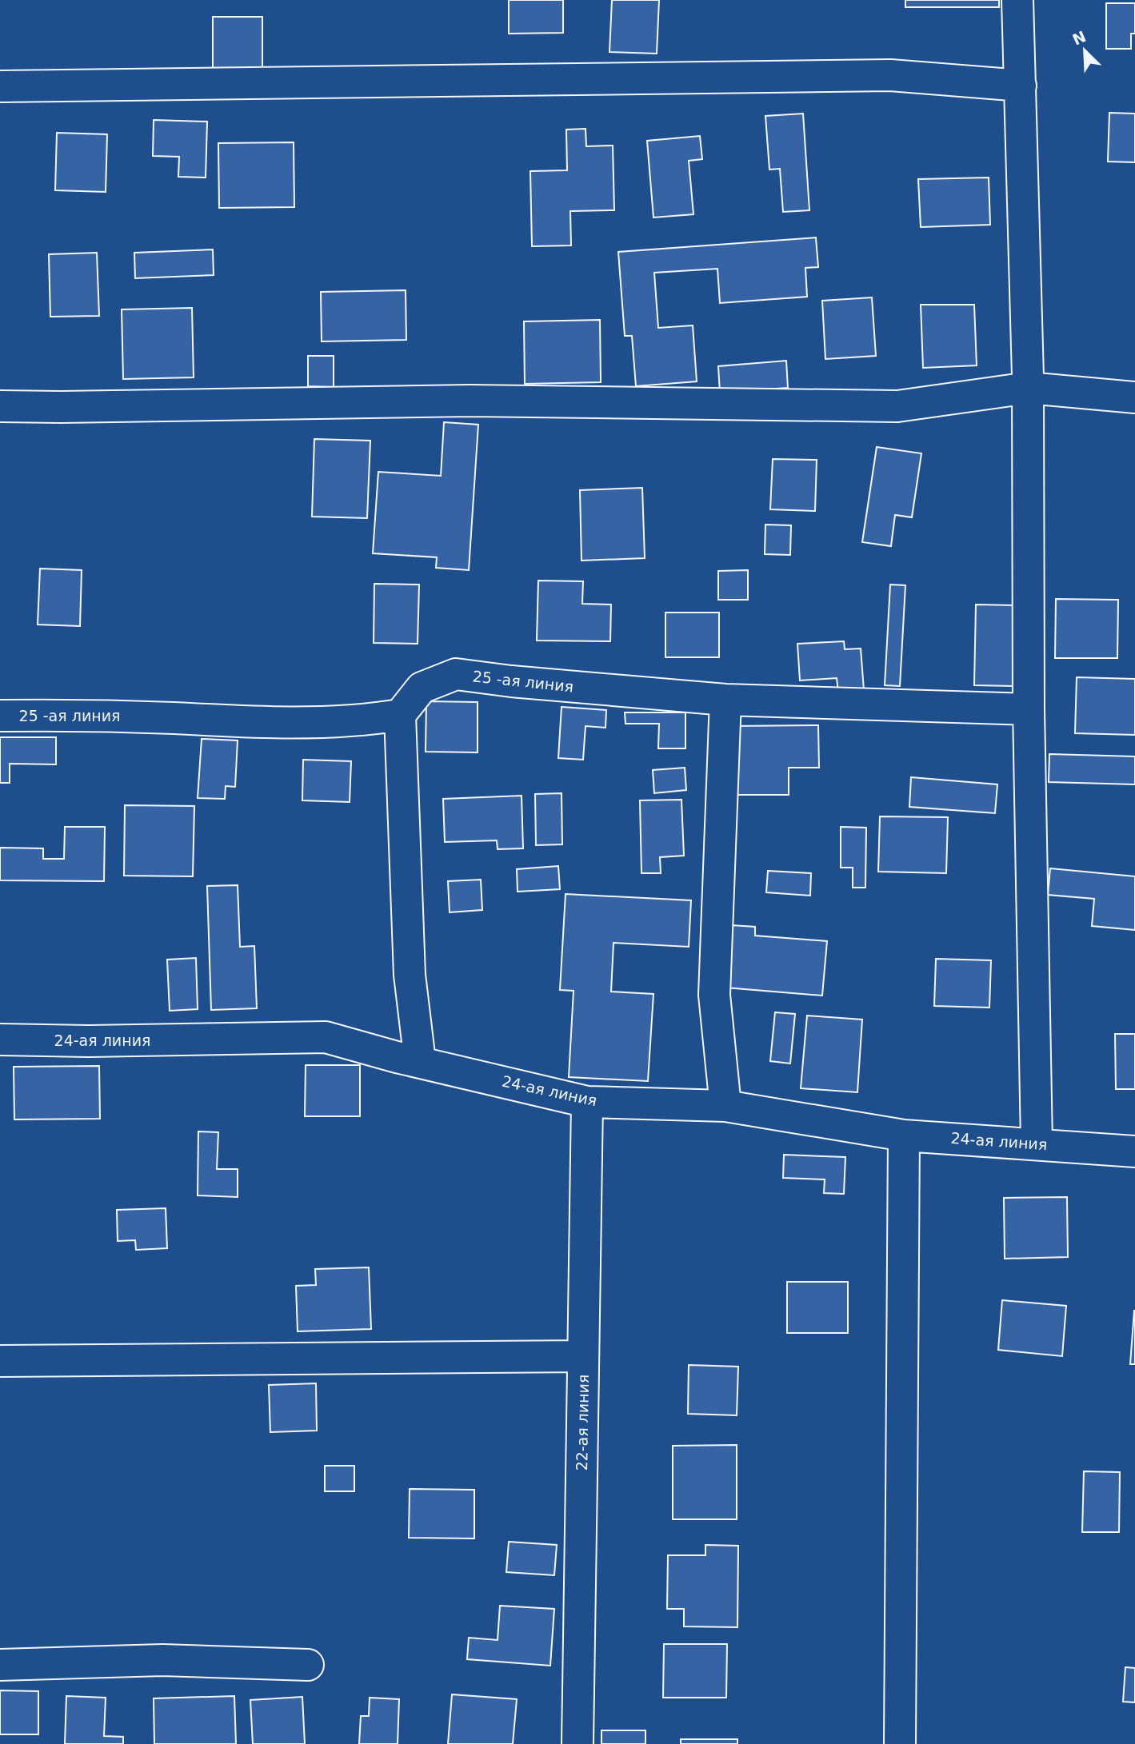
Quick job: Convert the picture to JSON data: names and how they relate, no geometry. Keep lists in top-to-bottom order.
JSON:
{
  "streets": {
    "street": ["25 -ая линия", "24-ая линия", "22-ая линия"]
  },
  "crossings": [
    ["24-ая линия", "22-ая линия"]
  ],
  "north": "top left"
}
